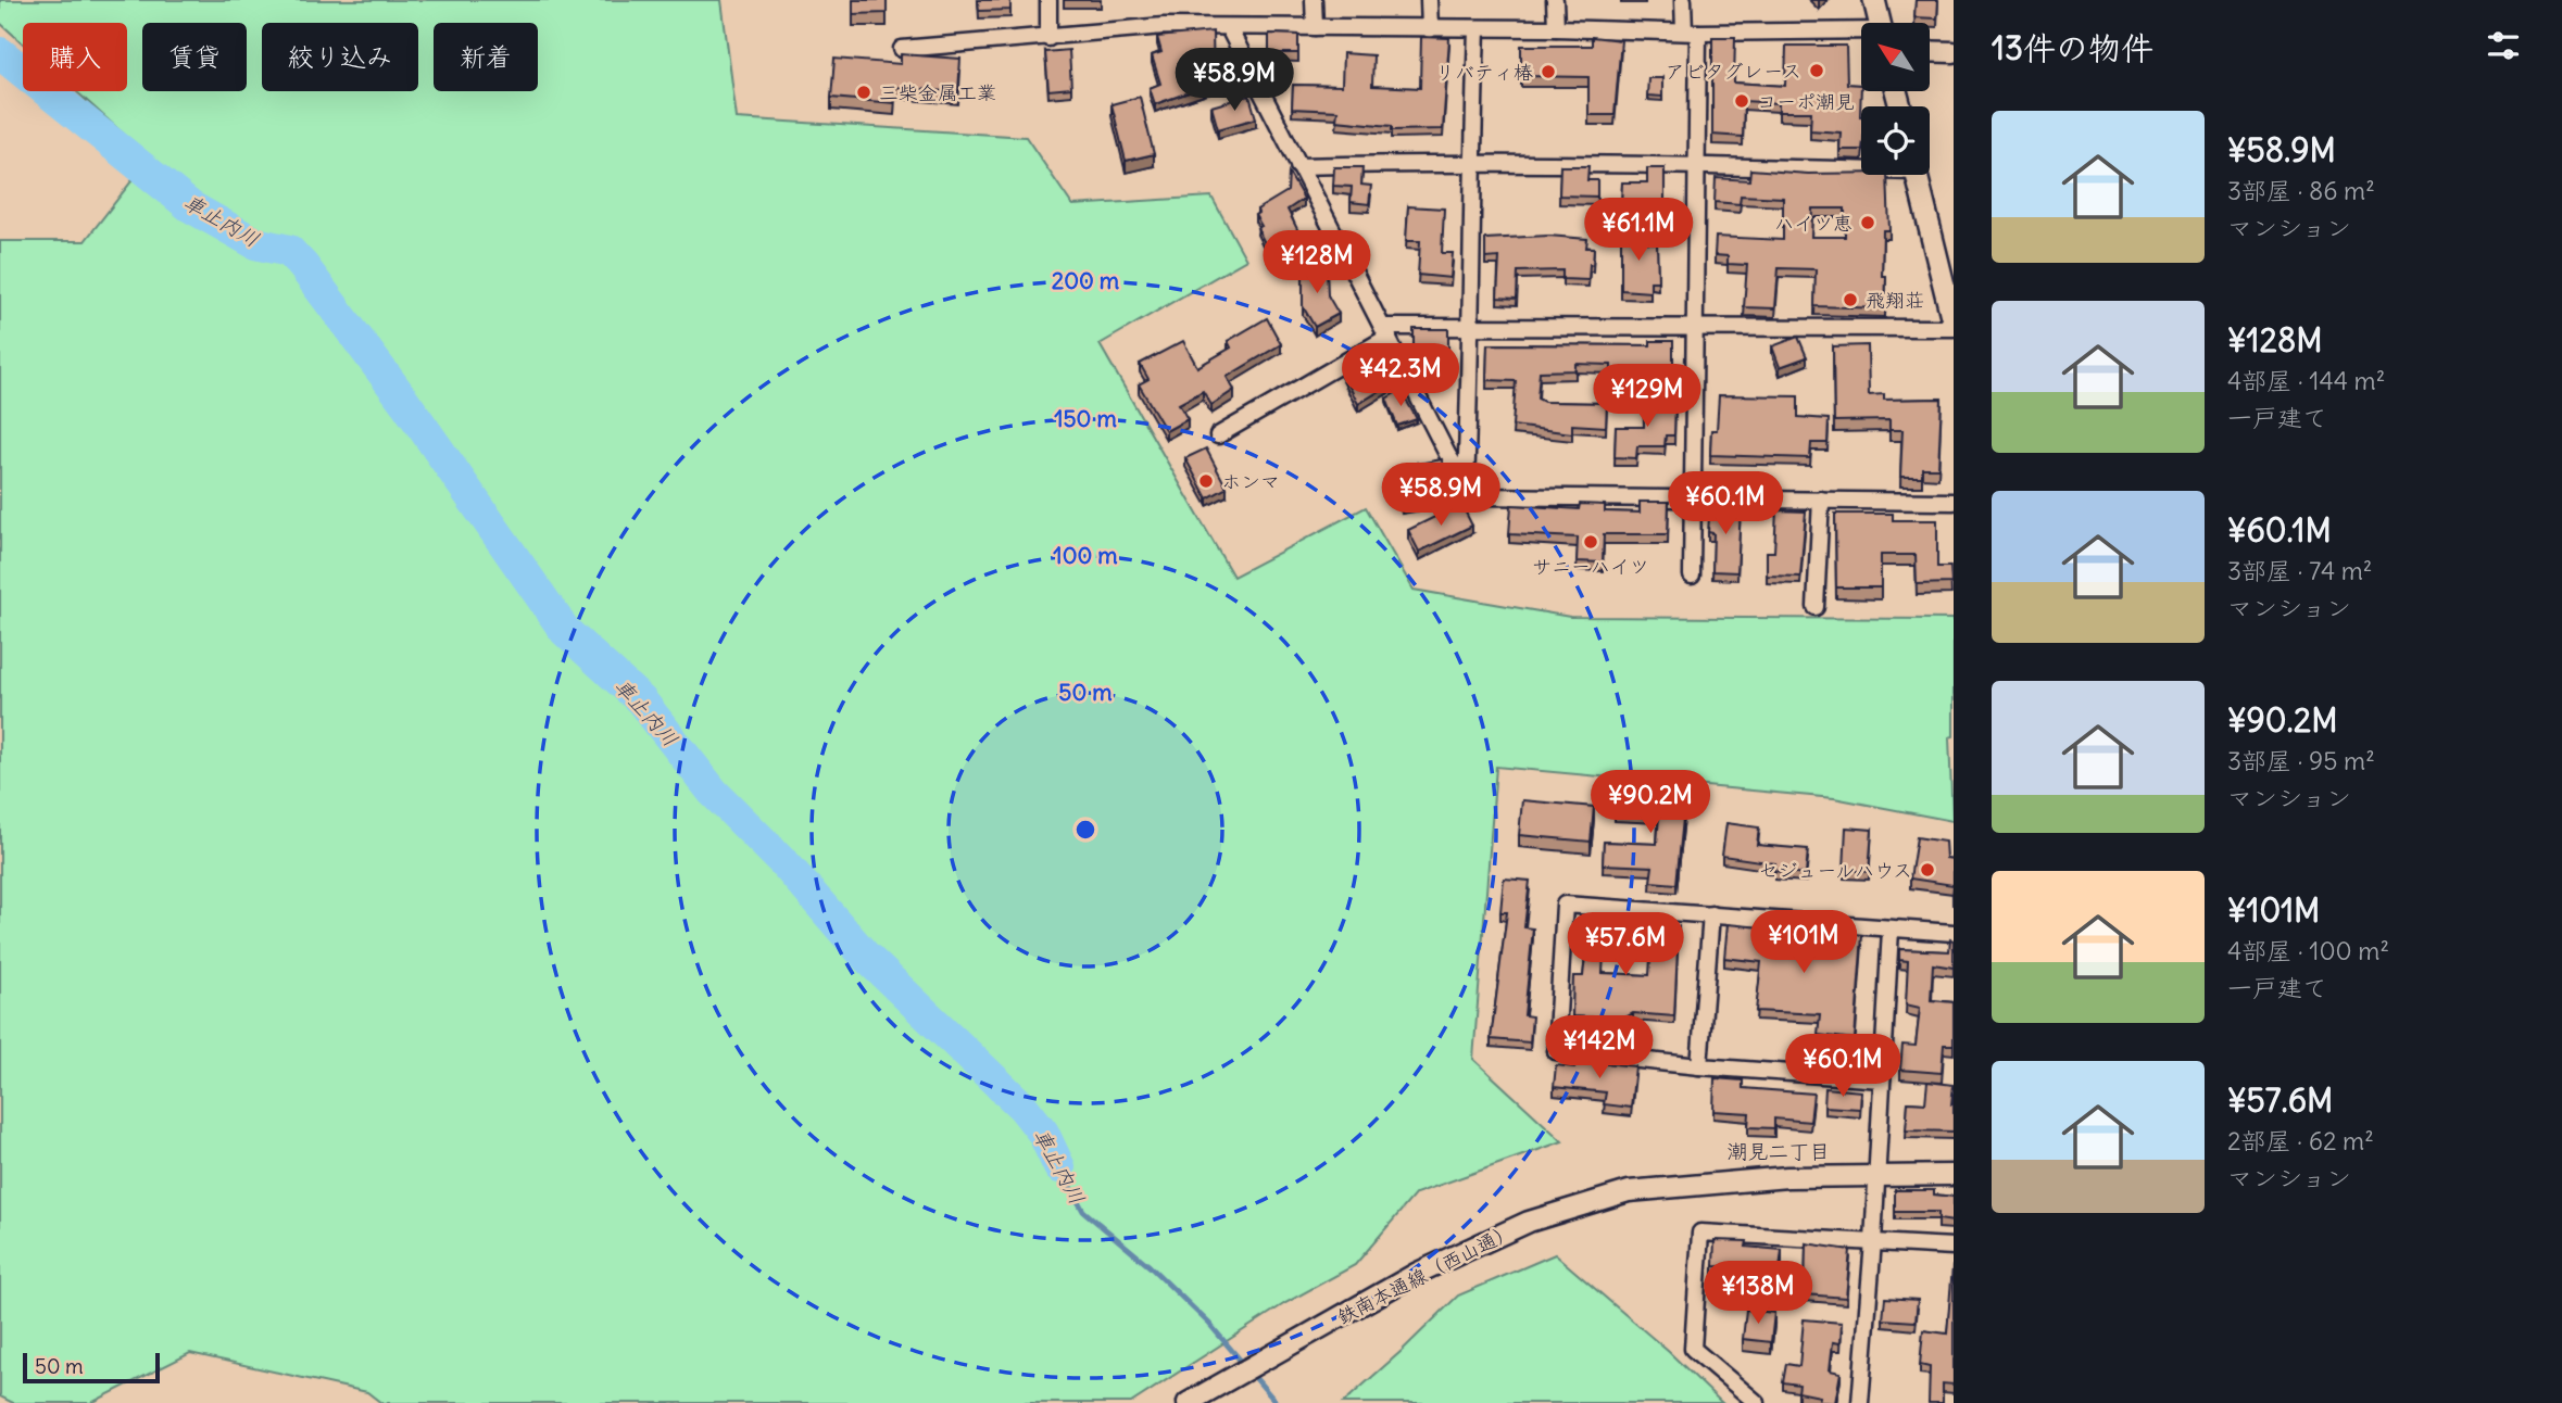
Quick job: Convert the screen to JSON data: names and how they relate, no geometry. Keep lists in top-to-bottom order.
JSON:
{
  "streets": {
    "street": ["鉄南本通線（西山通）"]
  },
  "districts": ["潮見二丁目"],
  "water": ["車止内川"],
  "places": [
    "アビタグレース",
    "リバティ椿",
    "三柴金属工業",
    "コーポ潮見",
    "ハイツ恵",
    "飛翔荘",
    "ホンマ",
    "サニーハイツ",
    "セジュールハウス"
  ],
  "scale_bar": "50 m",
  "north": "top left",
  "page": {
    "heading": "13件の物件",
    "chip": [
      "購入",
      "賃貸",
      "絞り込み",
      "新着"
    ],
    "price": [
      "¥58.9M",
      "¥61.1M",
      "¥128M",
      "¥42.3M",
      "¥129M",
      "¥58.9M",
      "¥60.1M",
      "¥90.2M",
      "¥101M",
      "¥57.6M",
      "¥142M",
      "¥60.1M",
      "¥138M"
    ],
    "list": [
      {
        "name": "¥58.9M",
        "note": "3部屋 · 86 m² · マンション"
      },
      {
        "name": "¥128M",
        "note": "4部屋 · 144 m² · 一戸建て"
      },
      {
        "name": "¥60.1M",
        "note": "3部屋 · 74 m² · マンション"
      },
      {
        "name": "¥90.2M",
        "note": "3部屋 · 95 m² · マンション"
      },
      {
        "name": "¥101M",
        "note": "4部屋 · 100 m² · 一戸建て"
      },
      {
        "name": "¥57.6M",
        "note": "2部屋 · 62 m² · マンション"
      }
    ],
    "scale": "50 m"
  },
  "rings": [
    "200 m",
    "150 m",
    "100 m",
    "50 m"
  ]
}
